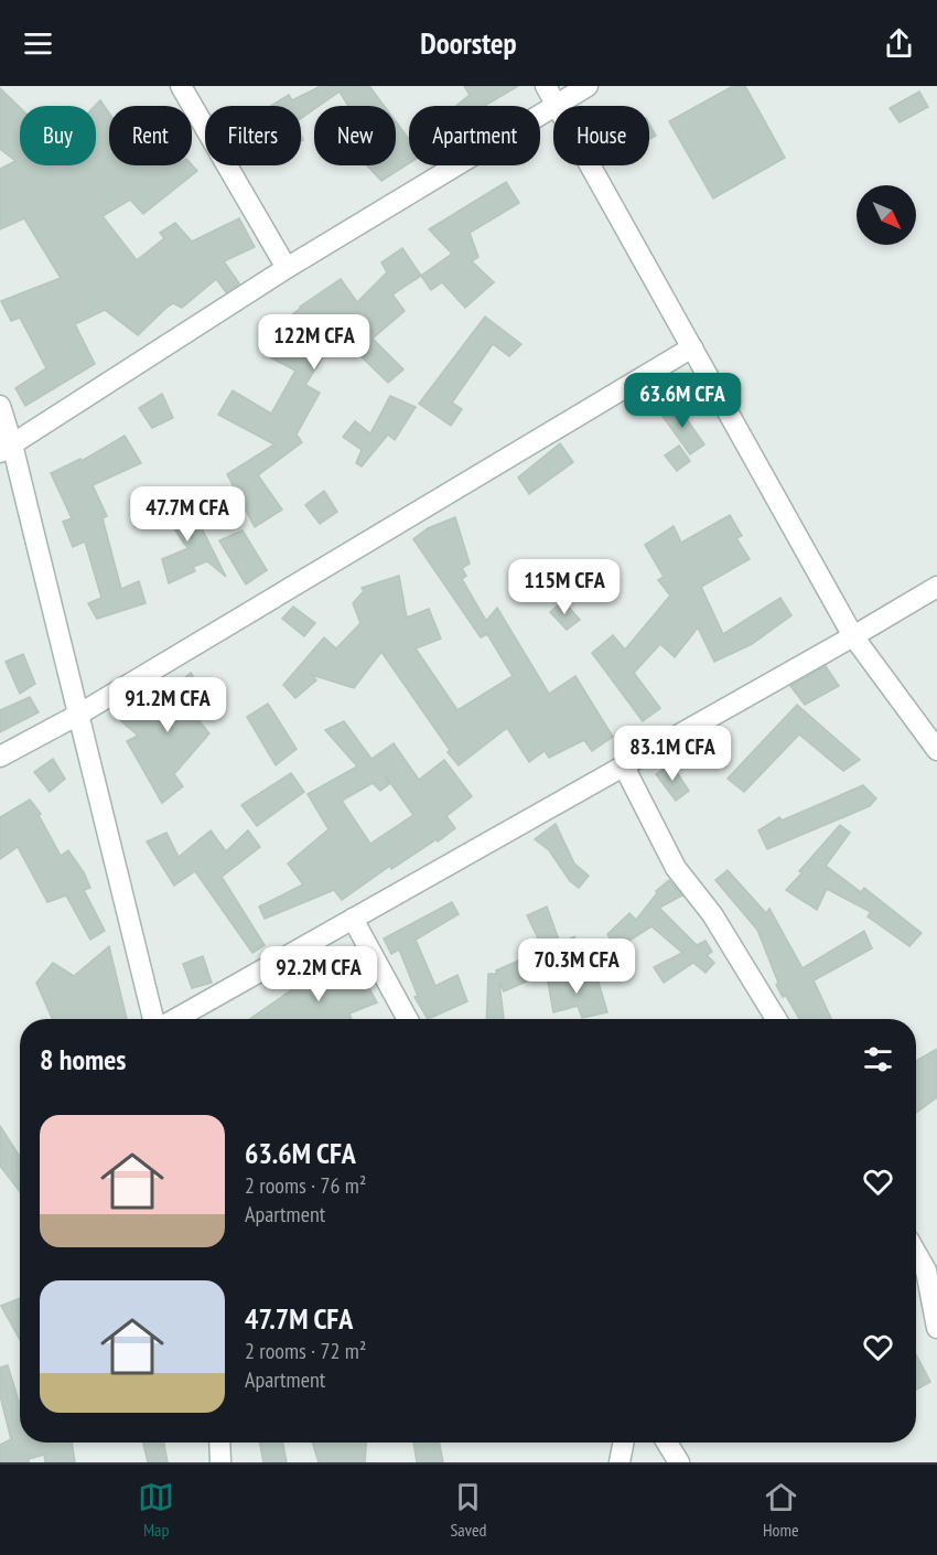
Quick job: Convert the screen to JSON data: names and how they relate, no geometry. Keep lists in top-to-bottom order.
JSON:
{
  "north": "bottom right",
  "page": {
    "header": "Doorstep",
    "chip": [
      "Buy",
      "Rent",
      "Filters",
      "New",
      "Apartment",
      "House"
    ],
    "price": [
      "122M CFA",
      "63.6M CFA",
      "47.7M CFA",
      "115M CFA",
      "91.2M CFA",
      "83.1M CFA",
      "70.3M CFA",
      "92.2M CFA"
    ],
    "heading": "8 homes",
    "list": [
      {
        "name": "63.6M CFA",
        "note": "2 rooms · 76 m² · Apartment"
      },
      {
        "name": "47.7M CFA",
        "note": "2 rooms · 72 m² · Apartment"
      }
    ],
    "tabs": ["Map", "Saved", "Home"]
  }
}
